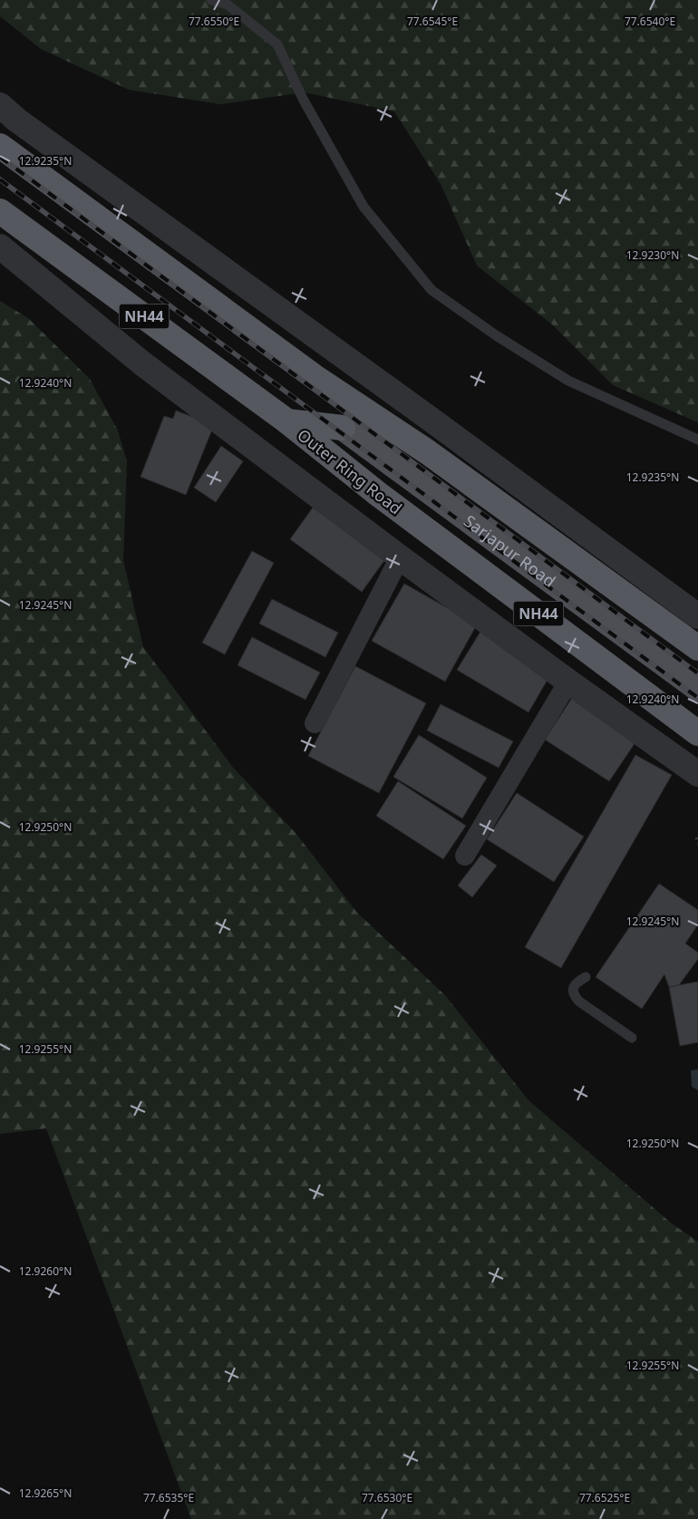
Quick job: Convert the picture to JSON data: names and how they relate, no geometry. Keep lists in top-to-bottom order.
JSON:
{
  "streets": {
    "highway": ["NH44", "Outer Ring Road"],
    "main road": ["Sarjapur Road"]
  },
  "coordinates": [
    "77.6550°E",
    "77.6545°E",
    "77.6540°E",
    "12.9235°N",
    "12.9230°N",
    "12.9240°N",
    "12.9245°N",
    "12.9250°N",
    "12.9255°N",
    "12.9260°N",
    "12.9265°N",
    "77.6535°E",
    "77.6530°E",
    "77.6525°E"
  ]
}
